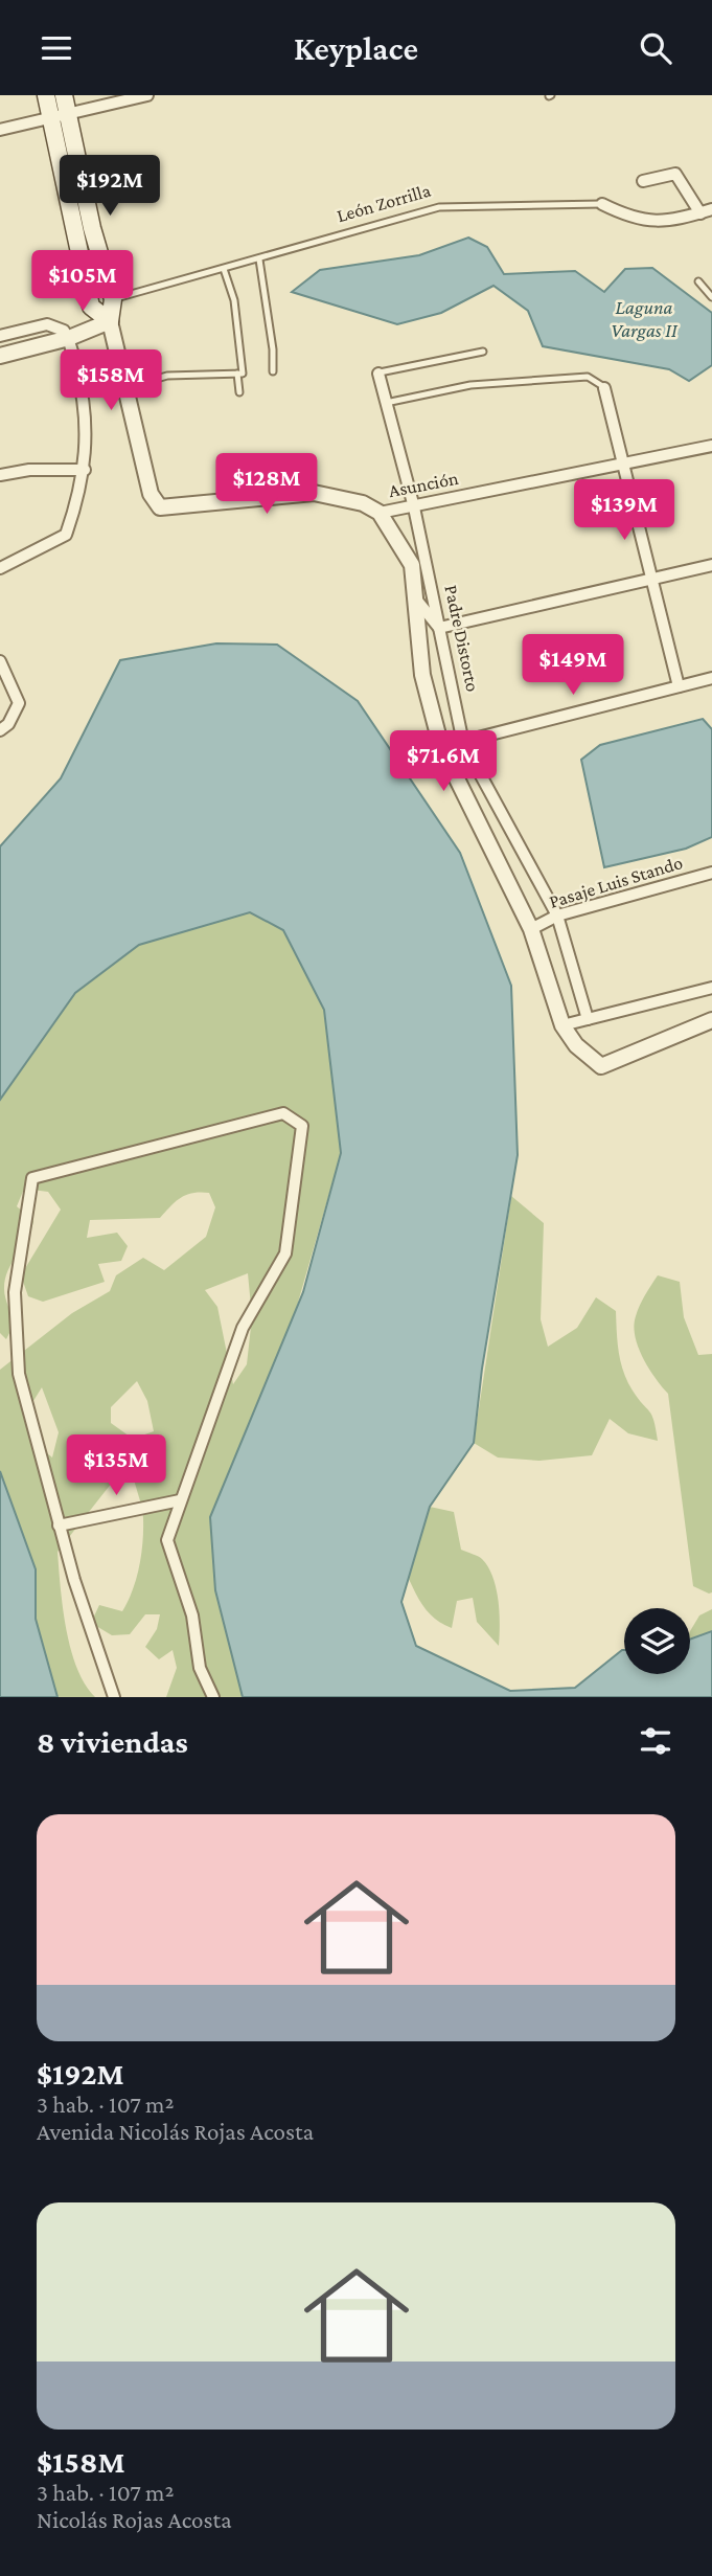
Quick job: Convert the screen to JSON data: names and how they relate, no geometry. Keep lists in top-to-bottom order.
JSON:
{
  "streets": {
    "street": [
      "León Zorrilla",
      "Asunción",
      "Padre Distorto",
      "Pasaje Luis Stando"
    ]
  },
  "crossings": [
    ["Asunción", "Padre Distorto"],
    ["Padre Distorto", "Pasaje Luis Stando"]
  ],
  "water": ["Laguna Vargas II"],
  "page": {
    "header": "Keyplace",
    "price": [
      "$192M",
      "$105M",
      "$158M",
      "$128M",
      "$139M",
      "$149M",
      "$71.6M",
      "$135M"
    ],
    "heading": "8 viviendas",
    "list": [
      {
        "name": "$192M",
        "note": "3 hab. · 107 m² · Avenida Nicolás Rojas Acosta"
      },
      {
        "name": "$158M",
        "note": "3 hab. · 107 m² · Nicolás Rojas Acosta"
      }
    ]
  }
}
